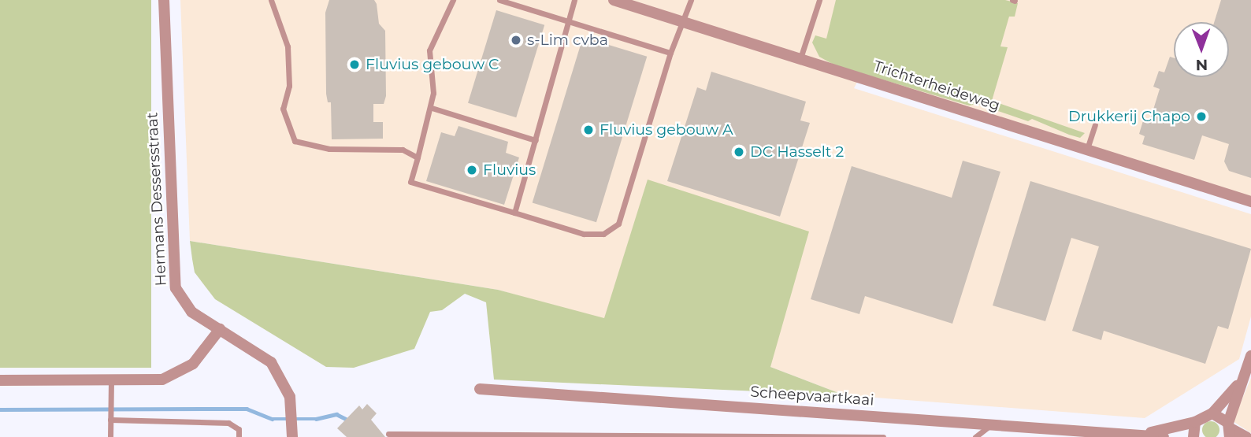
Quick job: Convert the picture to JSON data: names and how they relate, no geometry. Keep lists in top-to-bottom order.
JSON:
{
  "streets": {
    "street": ["Trichterheideweg", "Hermans Dessersstraat", "Scheepvaartkaai"]
  },
  "places": [
    "s-Lim cvba",
    "Fluvius gebouw C",
    "Drukkerij Chapo",
    "Fluvius gebouw A",
    "DC Hasselt 2",
    "Fluvius"
  ],
  "north": "bottom"
}
